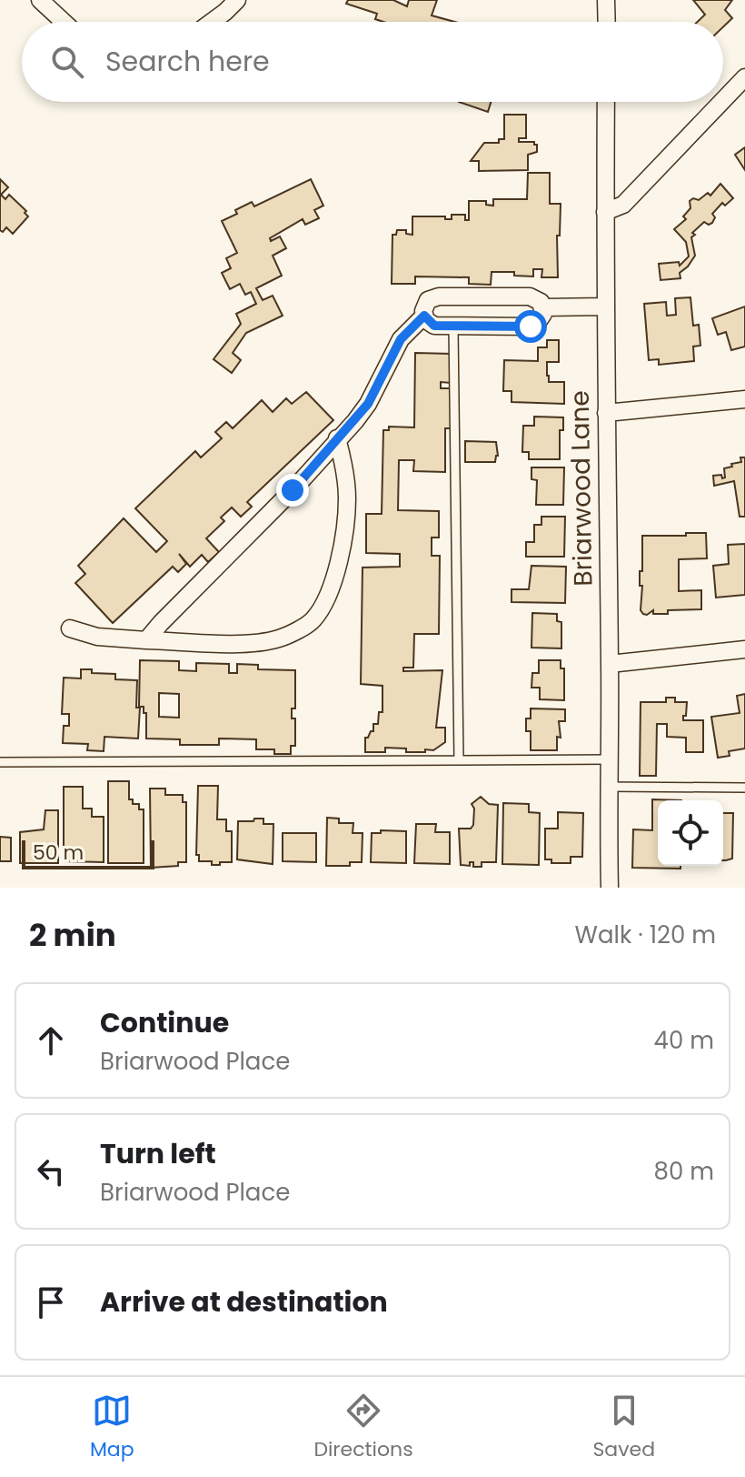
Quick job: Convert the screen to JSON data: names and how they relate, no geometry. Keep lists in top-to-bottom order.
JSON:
{
  "streets": {
    "street": ["Briarwood Lane"]
  },
  "scale_bar": "50 m",
  "page": {
    "search": "Search here",
    "scale": "50 m",
    "heading": ["2 min", "Walk · 120 m"],
    "list": [
      ["Continue", "Briarwood Place", "40 m"],
      ["Turn left", "Briarwood Place", "80 m"],
      "Arrive at destination"
    ],
    "nav": ["Map", "Directions", "Saved"]
  }
}
